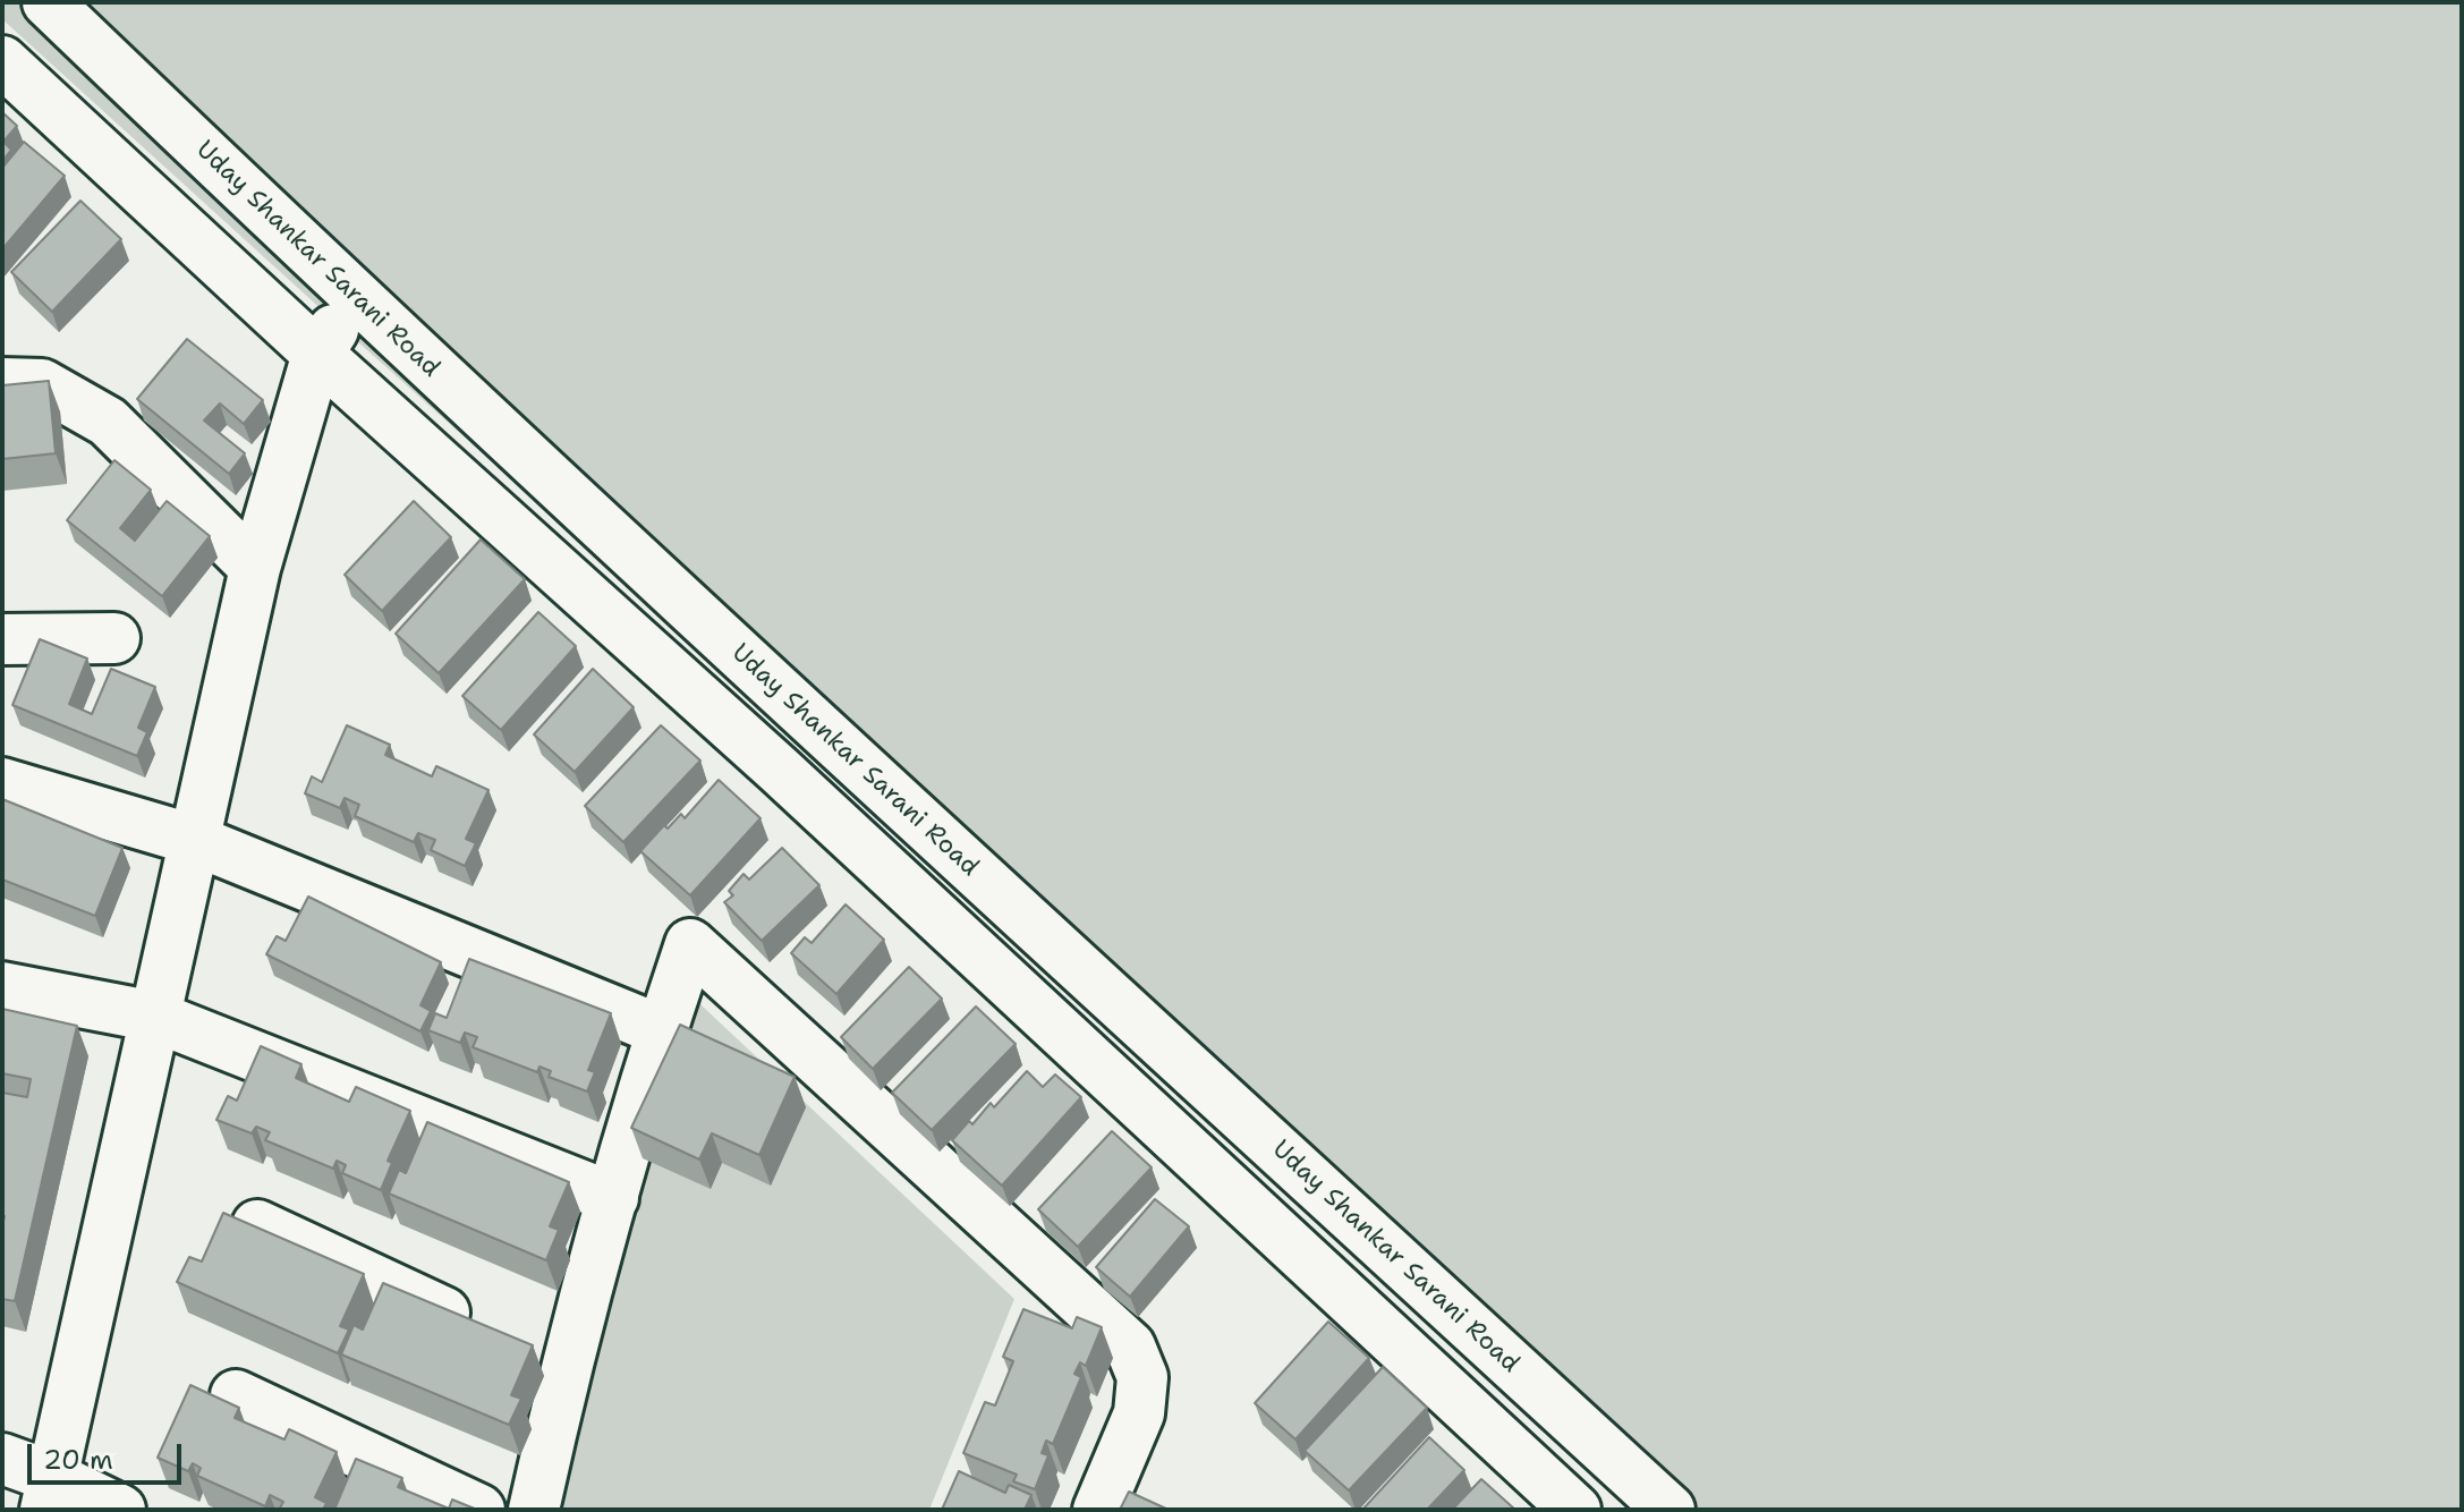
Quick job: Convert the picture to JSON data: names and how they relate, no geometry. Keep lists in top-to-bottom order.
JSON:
{
  "streets": {
    "street": ["Uday Shankar Sarani Road"]
  },
  "scale_bar": "20 m"
}
